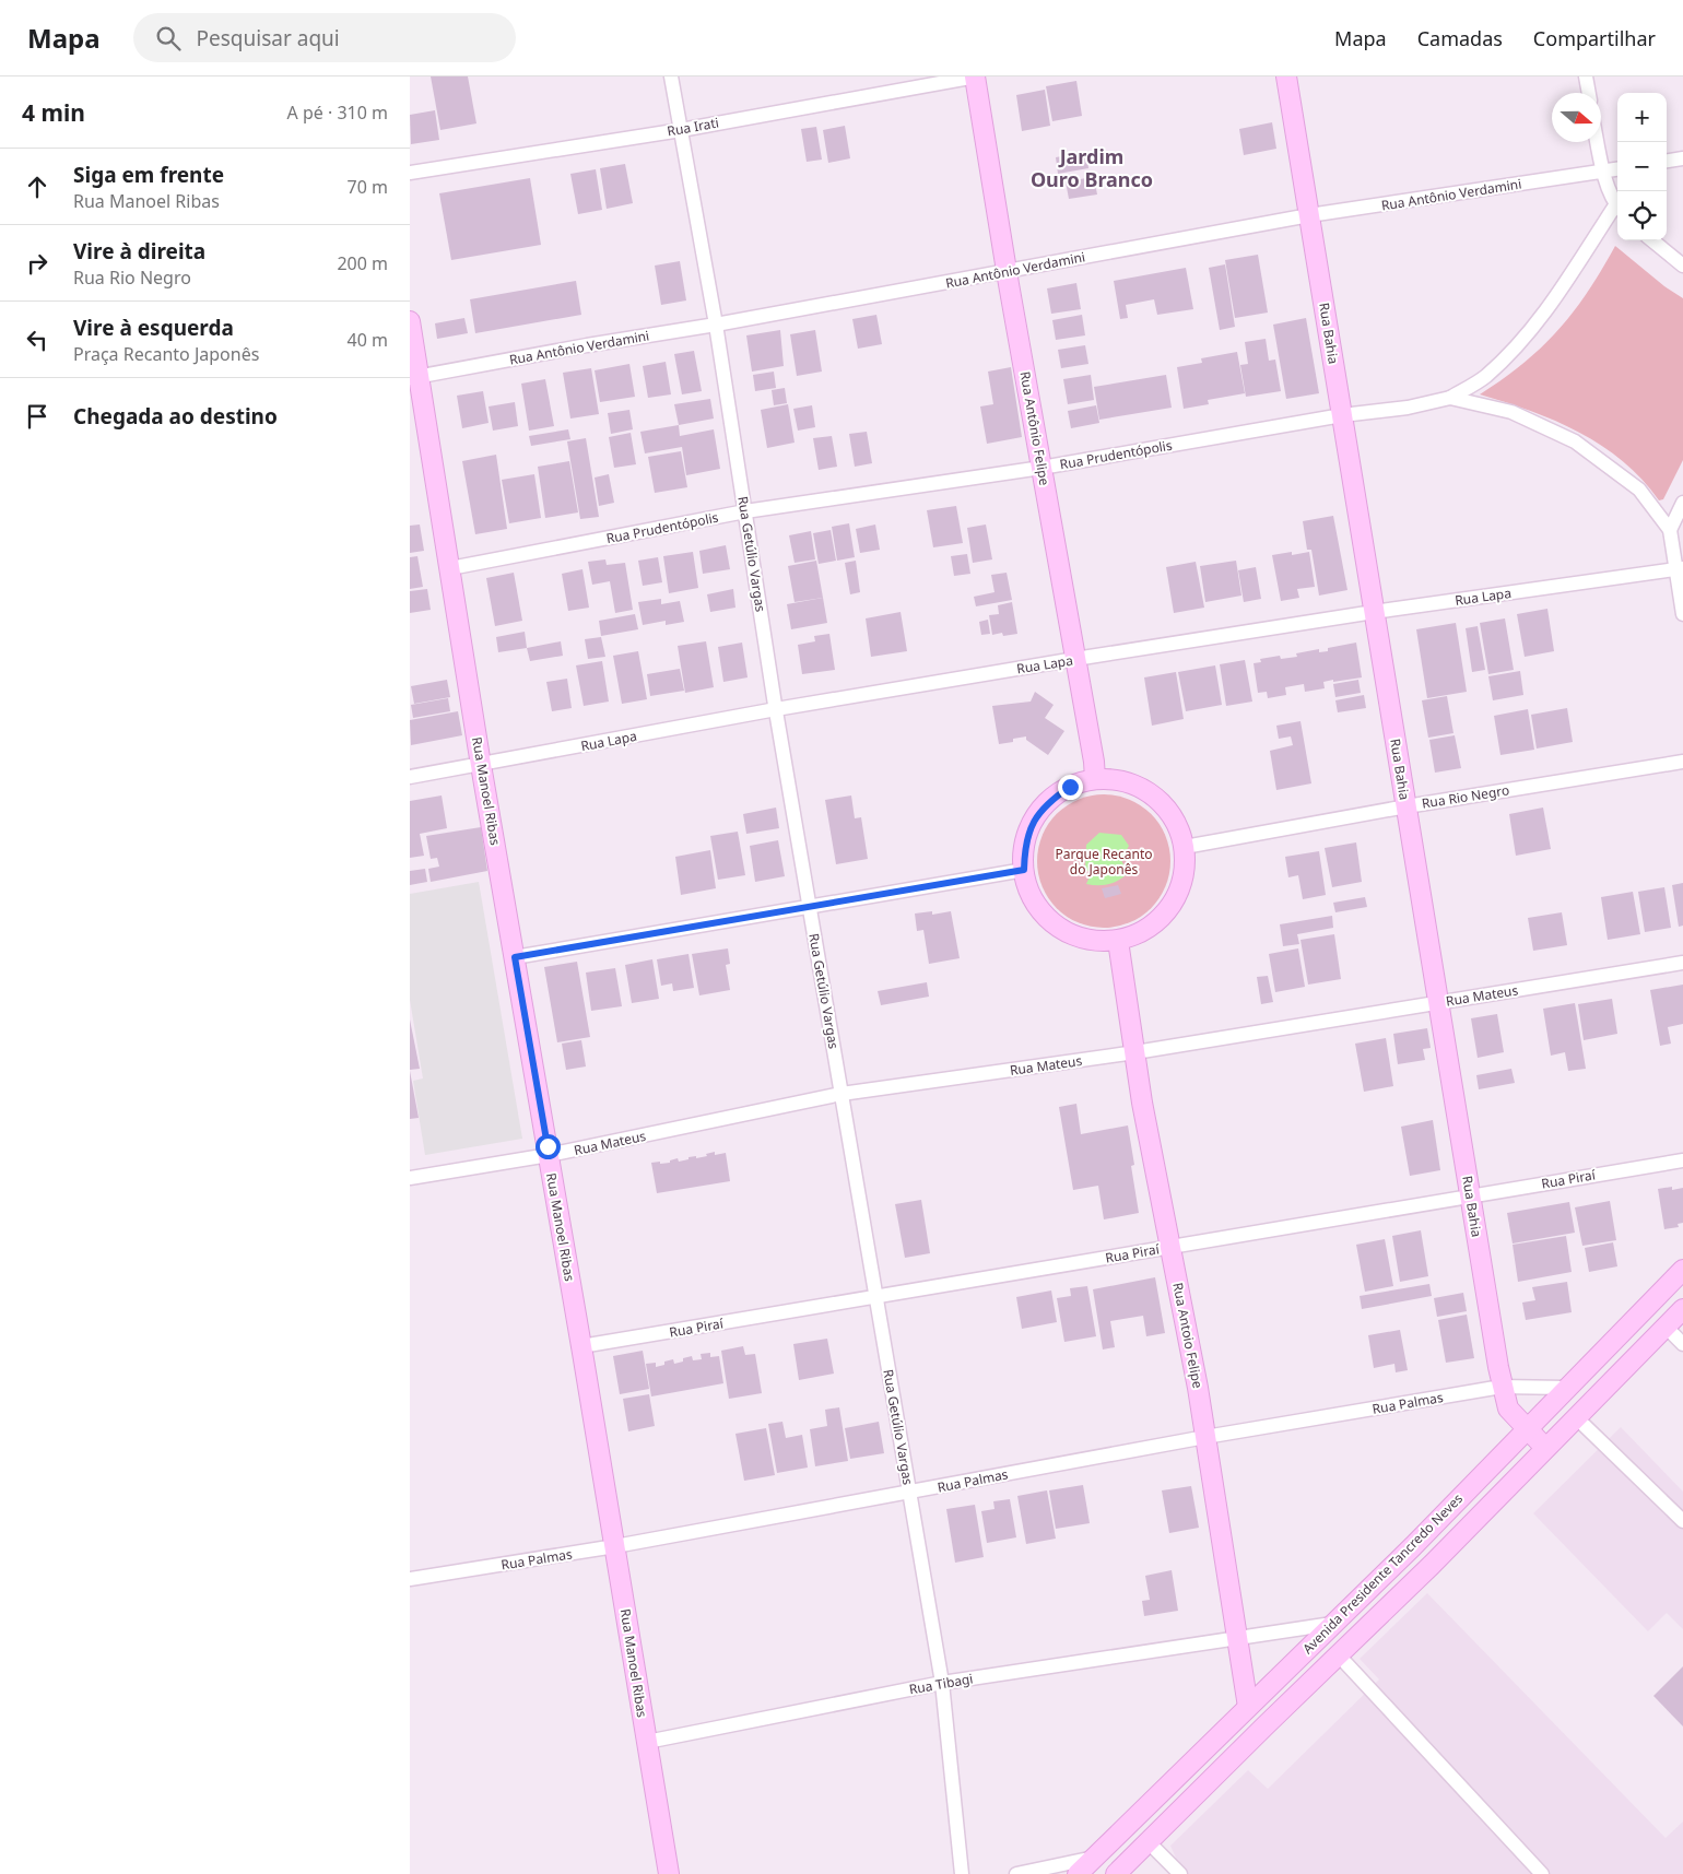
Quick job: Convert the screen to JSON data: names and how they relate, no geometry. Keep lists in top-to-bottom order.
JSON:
{
  "streets": {
    "street": [
      "Rua Irati",
      "Rua Antônio Verdamini",
      "Rua Bahia",
      "Rua Antônio Felipe",
      "Rua Prudentópolis",
      "Rua Getúlio Vargas",
      "Rua Lapa",
      "Rua Manoel Ribas",
      "Rua Rio Negro",
      "Rua Mateus",
      "Rua Piraí",
      "Rua Antoio Felipe",
      "Rua Palmas",
      "Avenida Presidente Tancredo Neves",
      "Rua Tibagi"
    ]
  },
  "crossings": [
    ["Rua Irati", "Rua Antônio Felipe"],
    ["Rua Irati", "Rua Getúlio Vargas"],
    ["Rua Antônio Verdamini", "Rua Bahia"],
    ["Rua Antônio Verdamini", "Rua Antônio Felipe"],
    ["Rua Antônio Verdamini", "Rua Getúlio Vargas"],
    ["Rua Antônio Verdamini", "Rua Manoel Ribas"],
    ["Rua Bahia", "Rua Prudentópolis"],
    ["Rua Bahia", "Rua Lapa"],
    ["Rua Bahia", "Rua Rio Negro"],
    ["Rua Bahia", "Rua Mateus"],
    ["Rua Bahia", "Rua Piraí"],
    ["Rua Bahia", "Rua Palmas"],
    ["Rua Bahia", "Avenida Presidente Tancredo Neves"],
    ["Rua Antônio Felipe", "Rua Prudentópolis"],
    ["Rua Antônio Felipe", "Rua Lapa"],
    ["Rua Antônio Felipe", "Rua Rio Negro"],
    ["Rua Antônio Felipe", "Rua Antoio Felipe"],
    ["Rua Prudentópolis", "Rua Getúlio Vargas"],
    ["Rua Prudentópolis", "Rua Lapa"],
    ["Rua Prudentópolis", "Rua Manoel Ribas"],
    ["Rua Getúlio Vargas", "Rua Lapa"],
    ["Rua Getúlio Vargas", "Rua Mateus"],
    ["Rua Getúlio Vargas", "Rua Piraí"],
    ["Rua Getúlio Vargas", "Rua Palmas"],
    ["Rua Getúlio Vargas", "Rua Tibagi"],
    ["Rua Lapa", "Rua Manoel Ribas"],
    ["Rua Manoel Ribas", "Rua Mateus"],
    ["Rua Manoel Ribas", "Rua Piraí"],
    ["Rua Manoel Ribas", "Rua Palmas"],
    ["Rua Manoel Ribas", "Rua Tibagi"],
    ["Rua Rio Negro", "Rua Antoio Felipe"],
    ["Rua Mateus", "Rua Antoio Felipe"],
    ["Rua Piraí", "Rua Antoio Felipe"],
    ["Rua Antoio Felipe", "Rua Palmas"],
    ["Rua Antoio Felipe", "Avenida Presidente Tancredo Neves"],
    ["Rua Antoio Felipe", "Rua Tibagi"],
    ["Rua Palmas", "Avenida Presidente Tancredo Neves"],
    ["Avenida Presidente Tancredo Neves", "Rua Tibagi"]
  ],
  "districts": ["Jardim Ouro Branco"],
  "parks": ["Parque Recanto do Japonês"],
  "north": "right",
  "page": {
    "header": "Mapa",
    "search": "Pesquisar aqui",
    "nav": ["Mapa", "Camadas", "Compartilhar"],
    "heading": ["4 min", "A pé · 310 m"],
    "map_buttons": ["+", "−"],
    "list": [
      ["Siga em frente", "Rua Manoel Ribas", "70 m"],
      ["Vire à direita", "Rua Rio Negro", "200 m"],
      ["Vire à esquerda", "Praça Recanto Japonês", "40 m"],
      "Chegada ao destino"
    ]
  }
}
